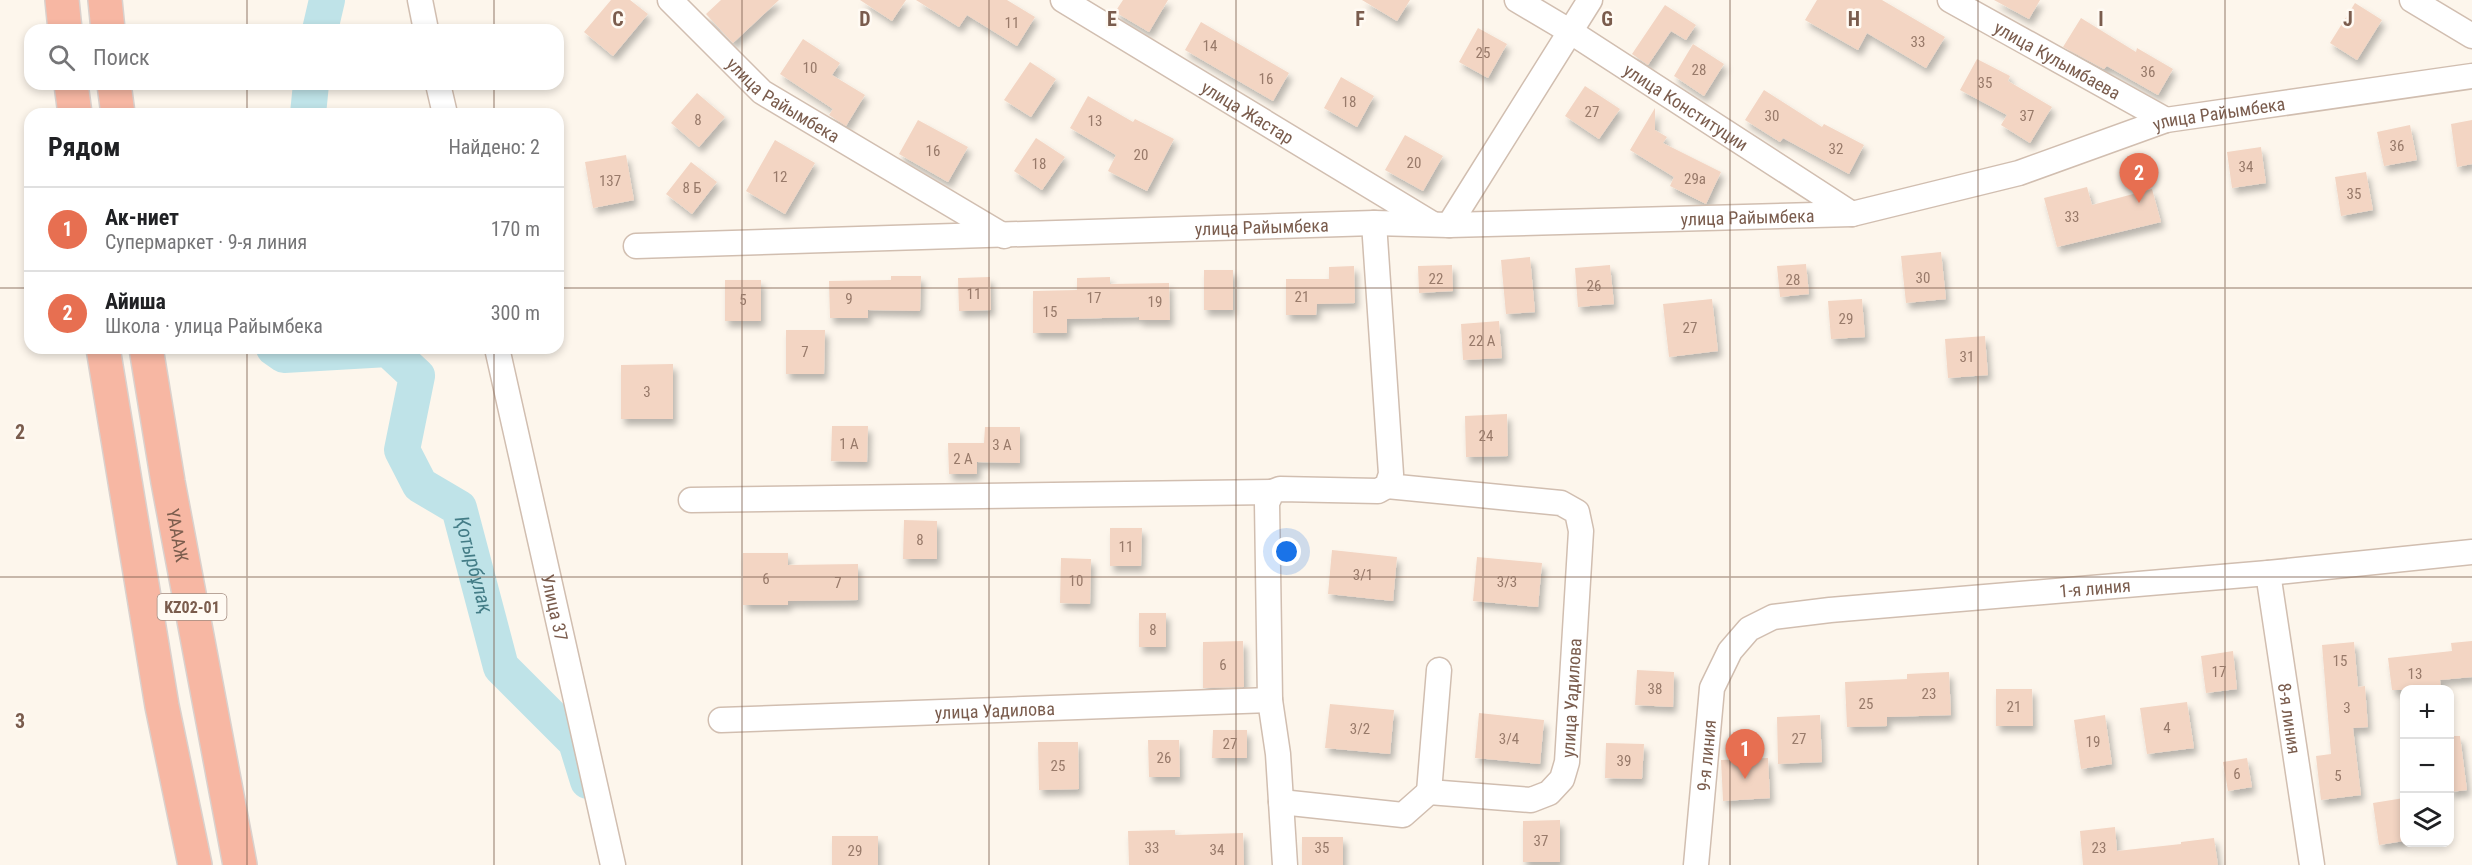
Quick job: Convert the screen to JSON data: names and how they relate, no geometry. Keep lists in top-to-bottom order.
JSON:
{
  "streets": {
    "highway": ["ҮАААЖ", "KZ02-01"],
    "street": [
      "улица Кулымбаева",
      "улица Райымбека",
      "улица Конституции",
      "улица Жастар",
      "1-я линия",
      "Улица 37",
      "улица Уадилова",
      "8-я линия",
      "9-я линия"
    ]
  },
  "crossings": [
    ["улица Кулымбаева", "улица Райымбека"],
    ["улица Райымбека", "улица Конституции"],
    ["улица Райымбека", "улица Жастар"],
    ["1-я линия", "8-я линия"],
    ["1-я линия", "9-я линия"]
  ],
  "water": ["Қотырбұлақ"],
  "house_numbers": [
    "11",
    "33",
    "14",
    "25",
    "10",
    "28",
    "36",
    "16",
    "35",
    "18",
    "27",
    "30",
    "37",
    "8",
    "13",
    "36",
    "32",
    "16",
    "20",
    "20",
    "18",
    "34",
    "12",
    "29а",
    "137",
    "8 Б",
    "35",
    "33",
    "30",
    "22",
    "28",
    "26",
    "11",
    "21",
    "17",
    "9",
    "5",
    "19",
    "15",
    "29",
    "27",
    "22 А",
    "7",
    "31",
    "3",
    "24",
    "1 А",
    "3 А",
    "2 А",
    "8",
    "11",
    "3/1",
    "6",
    "10",
    "3/3",
    "7",
    "8",
    "15",
    "6",
    "17",
    "13",
    "38",
    "23",
    "25",
    "21",
    "3",
    "4",
    "3/2",
    "3/4",
    "27",
    "19",
    "27",
    "26",
    "39",
    "25",
    "6",
    "5",
    "37",
    "33",
    "35",
    "23",
    "34",
    "29"
  ],
  "page": {
    "search": "Поиск",
    "heading": ["Рядом", "Найдено: 2"],
    "pins": ["2", "1"],
    "list": [
      {
        "mark": "1",
        "name": "Ак-ниет",
        "note": "Супермаркет · 9-я линия",
        "value": "170 m"
      },
      {
        "mark": "2",
        "name": "Айиша",
        "note": "Школа · улица Райымбека",
        "value": "300 m"
      }
    ],
    "map_buttons": ["+", "−"]
  },
  "grid": {
    "columns": [
      "C",
      "D",
      "E",
      "F",
      "G",
      "H",
      "I",
      "J"
    ],
    "rows": ["2", "3"]
  }
}
